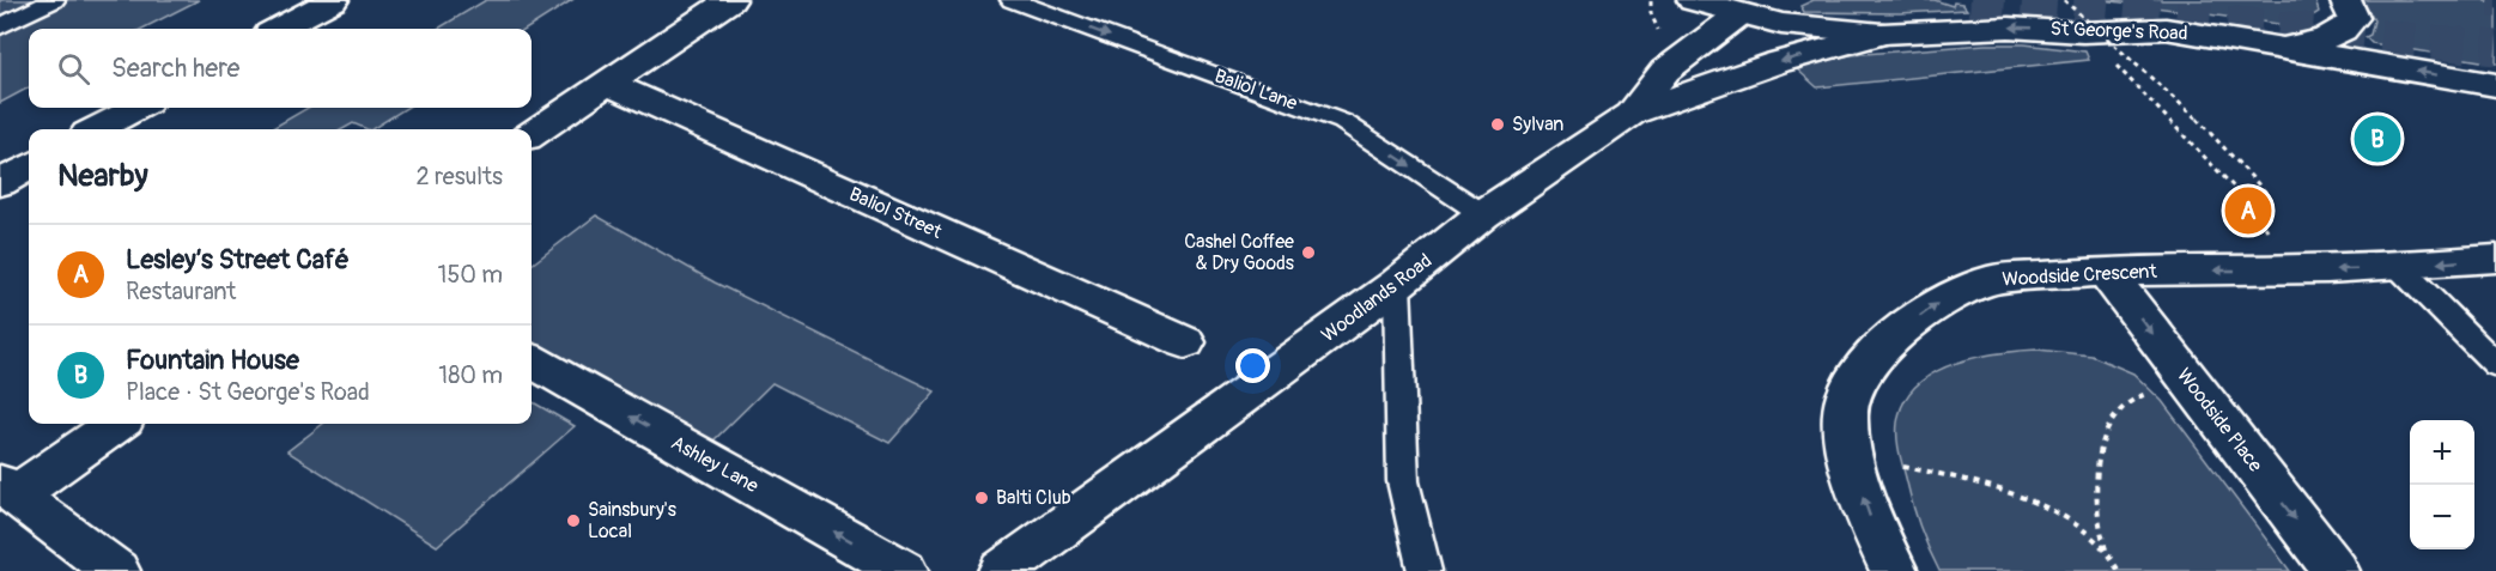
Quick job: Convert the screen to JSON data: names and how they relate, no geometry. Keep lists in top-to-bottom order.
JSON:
{
  "streets": {
    "street": [
      "St George's Road",
      "Baliol Street",
      "Woodside Crescent",
      "Woodlands Road",
      "Woodside Place",
      "Ashley Lane"
    ],
    "lane": ["Baliol Lane"]
  },
  "crossings": [
    ["St George's Road", "Woodlands Road"],
    ["Baliol Lane", "Woodlands Road"],
    ["Woodside Crescent", "Woodside Place"]
  ],
  "one_way": [
    "St George's Road",
    "Baliol Lane",
    "Woodside Place",
    "Ashley Lane"
  ],
  "places": [
    "Sylvan",
    "Cashel Coffee & Dry Goods",
    "Balti Club",
    "Sainsbury's Local"
  ],
  "page": {
    "search": "Search here",
    "pins": ["B", "A"],
    "heading": ["Nearby", "2 results"],
    "list": [
      {
        "mark": "A",
        "name": "Lesley’s Street Café",
        "note": "Restaurant",
        "value": "150 m"
      },
      {
        "mark": "B",
        "name": "Fountain House",
        "note": "Place · St George's Road",
        "value": "180 m"
      }
    ],
    "map_buttons": ["+", "−"]
  }
}
